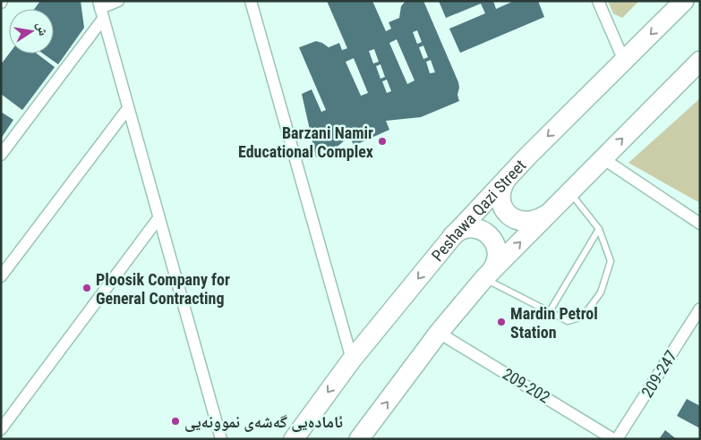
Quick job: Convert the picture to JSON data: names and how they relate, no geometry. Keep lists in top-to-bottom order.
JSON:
{
  "streets": {
    "highway": ["Peshawa Qazi Street"],
    "street": ["209-247", "209-202"]
  },
  "places": [
    "Barzani Namir Educational Complex",
    "Ploosik Company for General Contracting",
    "Mardin Petrol Station",
    "ئامادەیی گەشەی نموونەیی"
  ],
  "north": "right"
}
